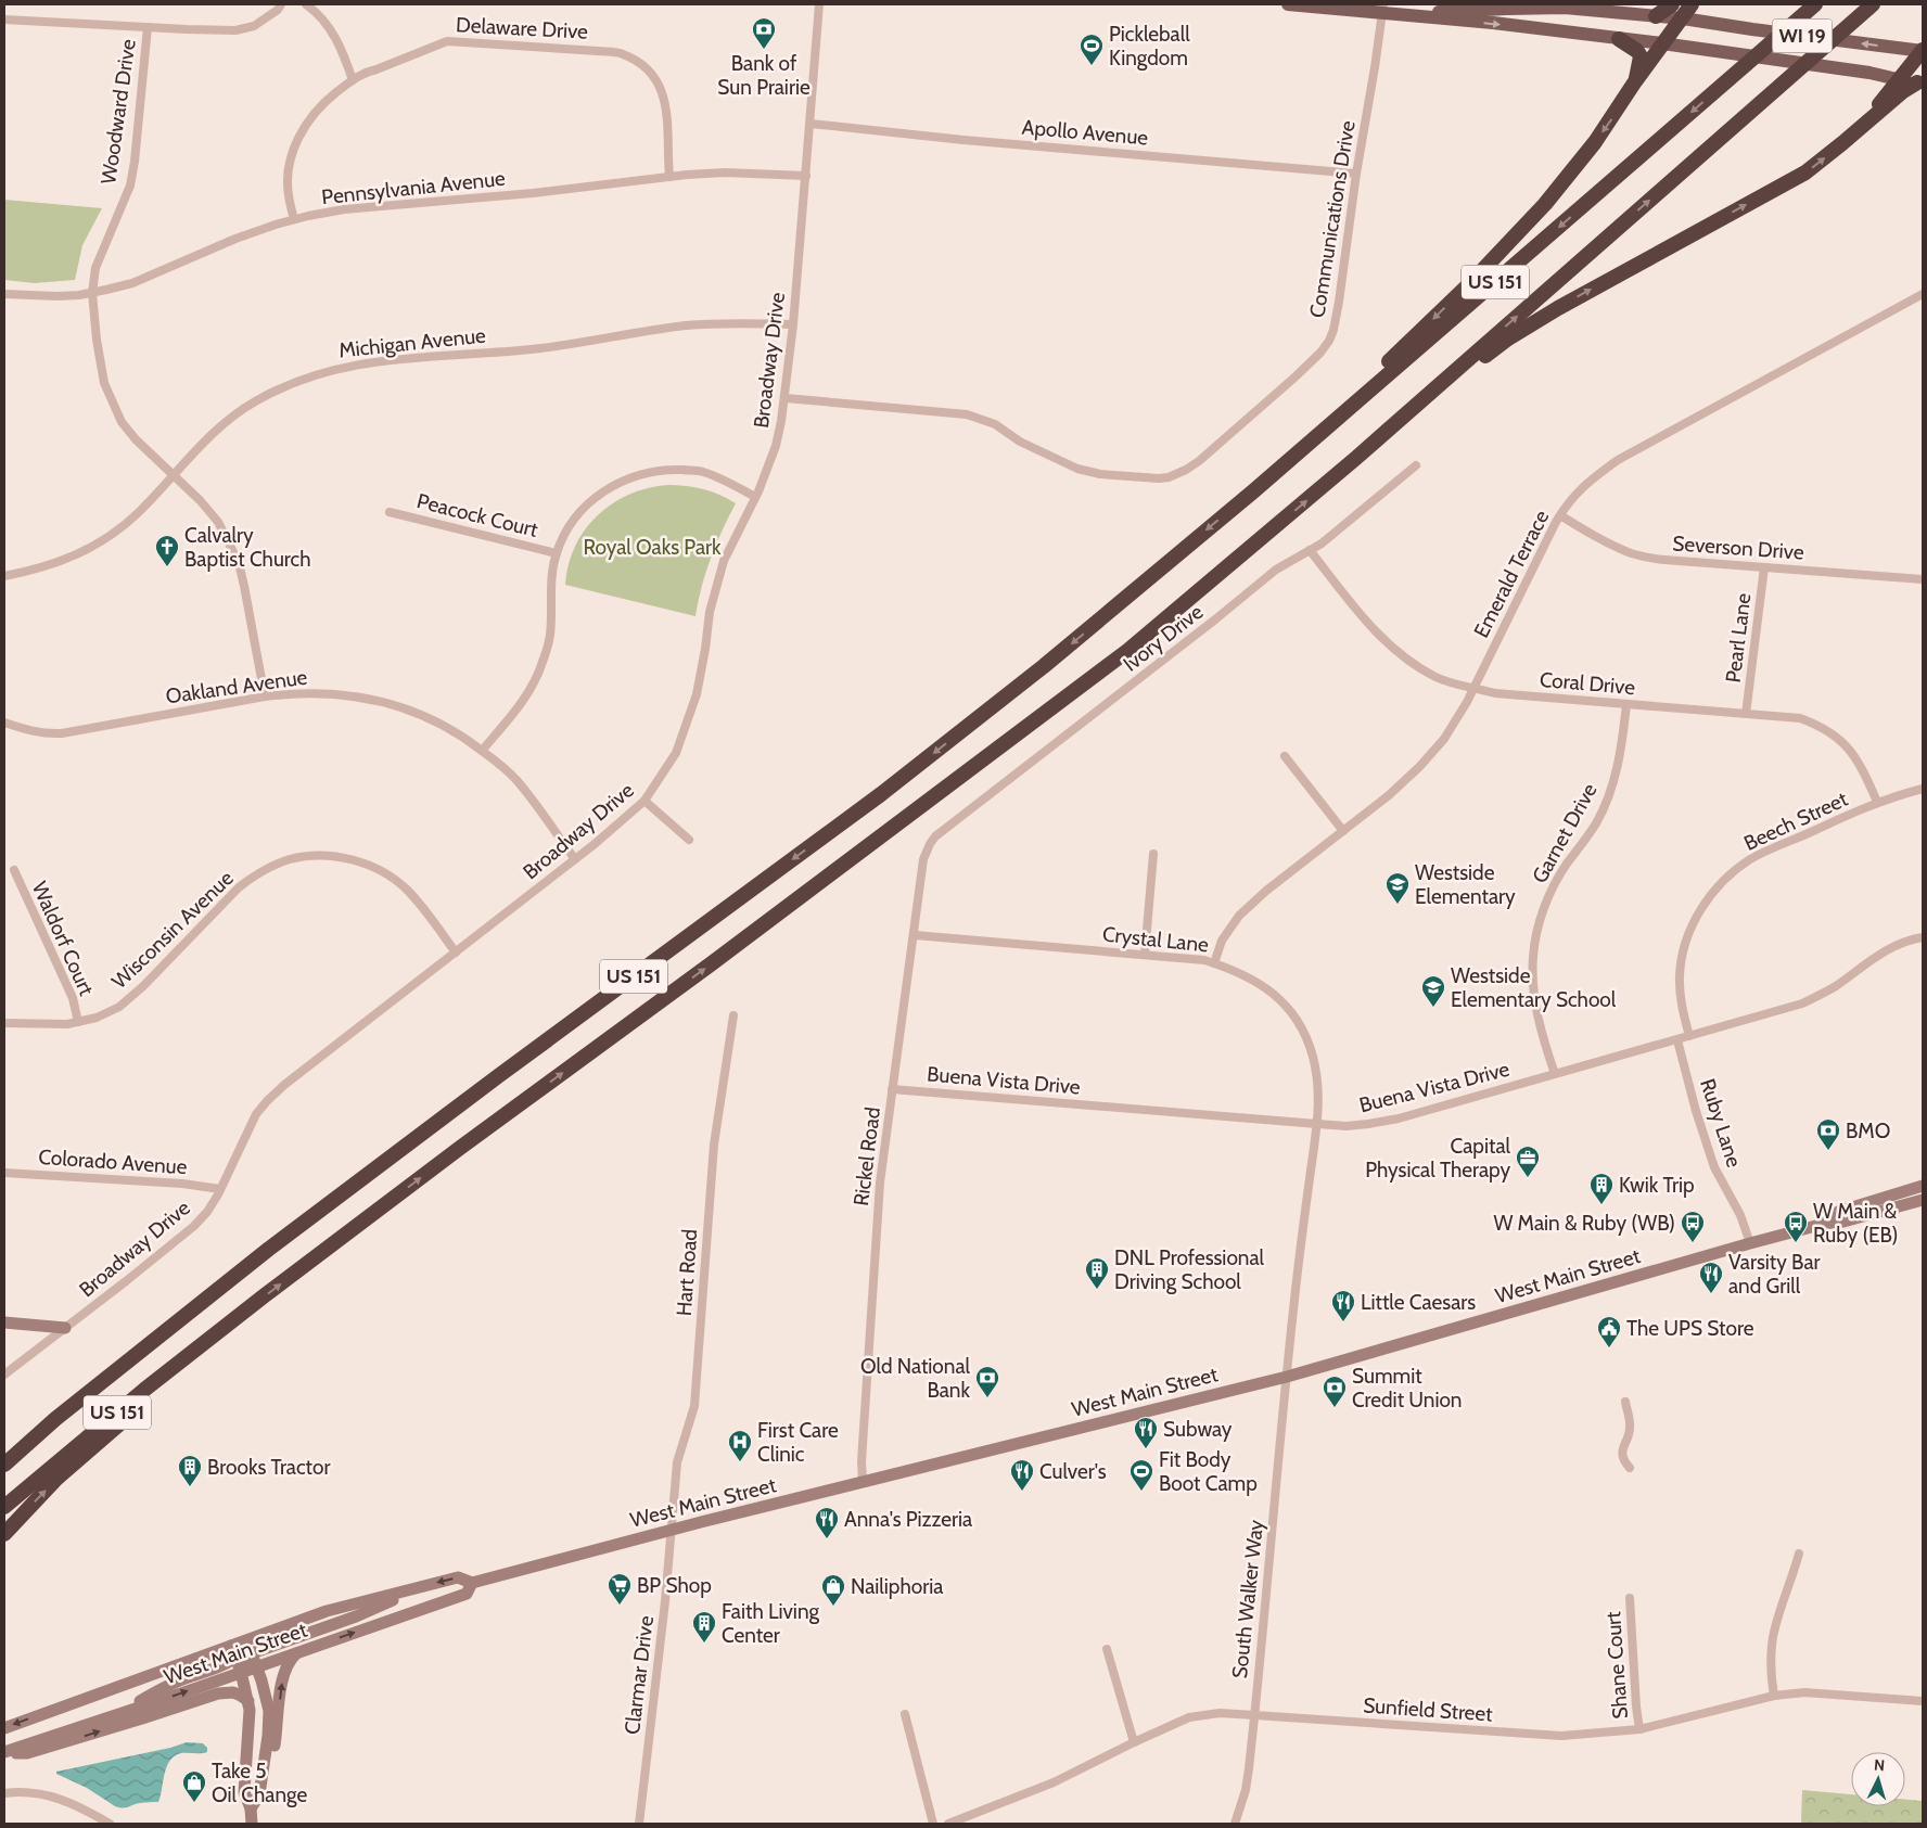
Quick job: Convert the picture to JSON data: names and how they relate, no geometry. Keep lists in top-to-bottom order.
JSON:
{
  "streets": {
    "highway": ["US 151"],
    "main road": ["WI 19", "West Main Street"],
    "street": [
      "Delaware Drive",
      "Woodward Drive",
      "Apollo Avenue",
      "Pennsylvania Avenue",
      "Communications Drive",
      "Michigan Avenue",
      "Broadway Drive",
      "Peacock Court",
      "Severson Drive",
      "Emerald Terrace",
      "Ivory Drive",
      "Pearl Lane",
      "Coral Drive",
      "Oakland Avenue",
      "Beech Street",
      "Garnet Drive",
      "Wisconsin Avenue",
      "Waldorf Court",
      "Crystal Lane",
      "Buena Vista Drive",
      "Ruby Lane",
      "Rickel Road",
      "Colorado Avenue",
      "Hart Road",
      "South Walker Way",
      "Shane Court",
      "Clarmar Drive",
      "Sunfield Street"
    ]
  },
  "crossings": [
    ["Delaware Drive", "Pennsylvania Avenue"],
    ["WI 19", "Communications Drive"],
    ["Woodward Drive", "Pennsylvania Avenue"],
    ["Woodward Drive", "Michigan Avenue"],
    ["Woodward Drive", "Oakland Avenue"],
    ["Apollo Avenue", "Communications Drive"],
    ["Apollo Avenue", "Broadway Drive"],
    ["Pennsylvania Avenue", "Broadway Drive"],
    ["Communications Drive", "Broadway Drive"],
    ["Michigan Avenue", "Broadway Drive"],
    ["Broadway Drive", "Oakland Avenue"],
    ["Broadway Drive", "Wisconsin Avenue"],
    ["Broadway Drive", "Colorado Avenue"],
    ["Severson Drive", "Emerald Terrace"],
    ["Severson Drive", "Pearl Lane"],
    ["Emerald Terrace", "Coral Drive"],
    ["Emerald Terrace", "Crystal Lane"],
    ["Ivory Drive", "Coral Drive"],
    ["Ivory Drive", "Rickel Road"],
    ["Pearl Lane", "Coral Drive"],
    ["Coral Drive", "Beech Street"],
    ["Coral Drive", "Garnet Drive"],
    ["Beech Street", "Buena Vista Drive"],
    ["Garnet Drive", "Buena Vista Drive"],
    ["Wisconsin Avenue", "Waldorf Court"],
    ["Crystal Lane", "Buena Vista Drive"],
    ["Crystal Lane", "Rickel Road"],
    ["Crystal Lane", "West Main Street"],
    ["Crystal Lane", "South Walker Way"],
    ["Buena Vista Drive", "Ruby Lane"],
    ["Buena Vista Drive", "Rickel Road"],
    ["Ruby Lane", "West Main Street"],
    ["Rickel Road", "West Main Street"],
    ["Hart Road", "West Main Street"],
    ["Hart Road", "Clarmar Drive"],
    ["West Main Street", "South Walker Way"],
    ["West Main Street", "Clarmar Drive"],
    ["South Walker Way", "Sunfield Street"],
    ["Shane Court", "Sunfield Street"]
  ],
  "parks": ["Royal Oaks Park"],
  "places": {
    "bank": [
      "Bank of Sun Prairie",
      "BMO",
      "Old National Bank",
      "Summit Credit Union"
    ],
    "sports": ["Pickleball Kingdom", "Fit Body Boot Camp"],
    "church": ["Calvalry Baptist Church"],
    "school or university": ["Westside Elementary", "Westside Elementary School"],
    "office": ["Capital Physical Therapy"],
    "building": [
      "Kwik Trip",
      "DNL Professional Driving School",
      "Brooks Tractor",
      "Faith Living Center"
    ],
    "bus stop": ["W Main & Ruby (WB)", "W Main & Ruby (EB)"],
    "restaurant": [
      "Varsity Bar and Grill",
      "Little Caesars",
      "Subway",
      "Culver's",
      "Anna's Pizzeria"
    ],
    "public building": ["The UPS Store"],
    "hospital": ["First Care Clinic"],
    "supermarket": ["BP Shop"],
    "shop": ["Nailiphoria", "Take 5 Oil Change"]
  },
  "north": "top"
}
